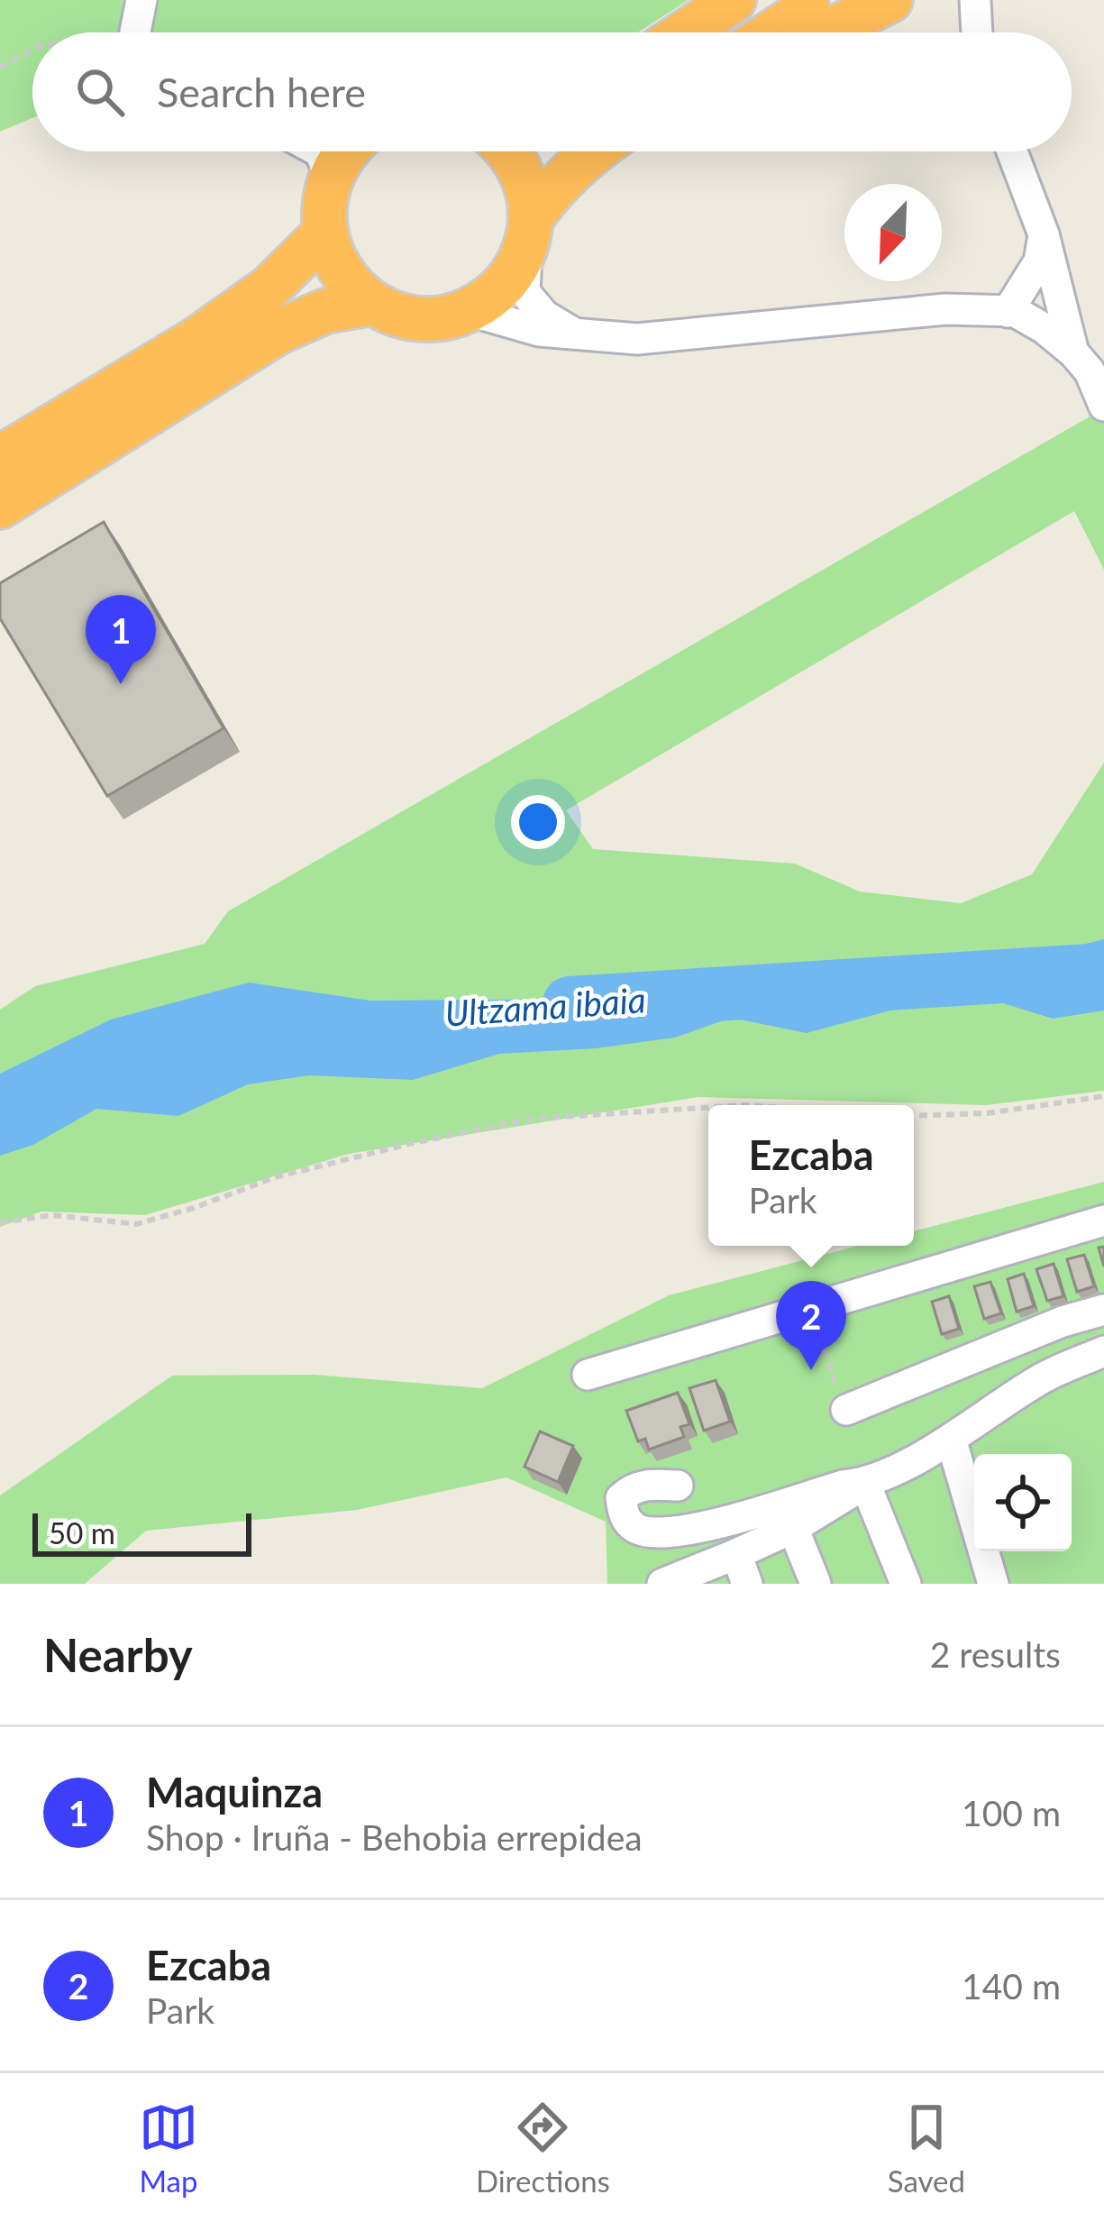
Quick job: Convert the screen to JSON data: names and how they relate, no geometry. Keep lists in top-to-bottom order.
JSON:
{
  "water": ["Ultzama ibaia"],
  "scale_bar": "50 m",
  "north": "bottom left",
  "page": {
    "search": "Search here",
    "pins": ["1", "2"],
    "popup": ["Ezcaba", "Park"],
    "scale": "50 m",
    "heading": ["Nearby", "2 results"],
    "list": [
      {
        "mark": "1",
        "name": "Maquinza",
        "note": "Shop · Iruña - Behobia errepidea",
        "value": "100 m"
      },
      {
        "mark": "2",
        "name": "Ezcaba",
        "note": "Park",
        "value": "140 m"
      }
    ],
    "nav": ["Map", "Directions", "Saved"]
  }
}
